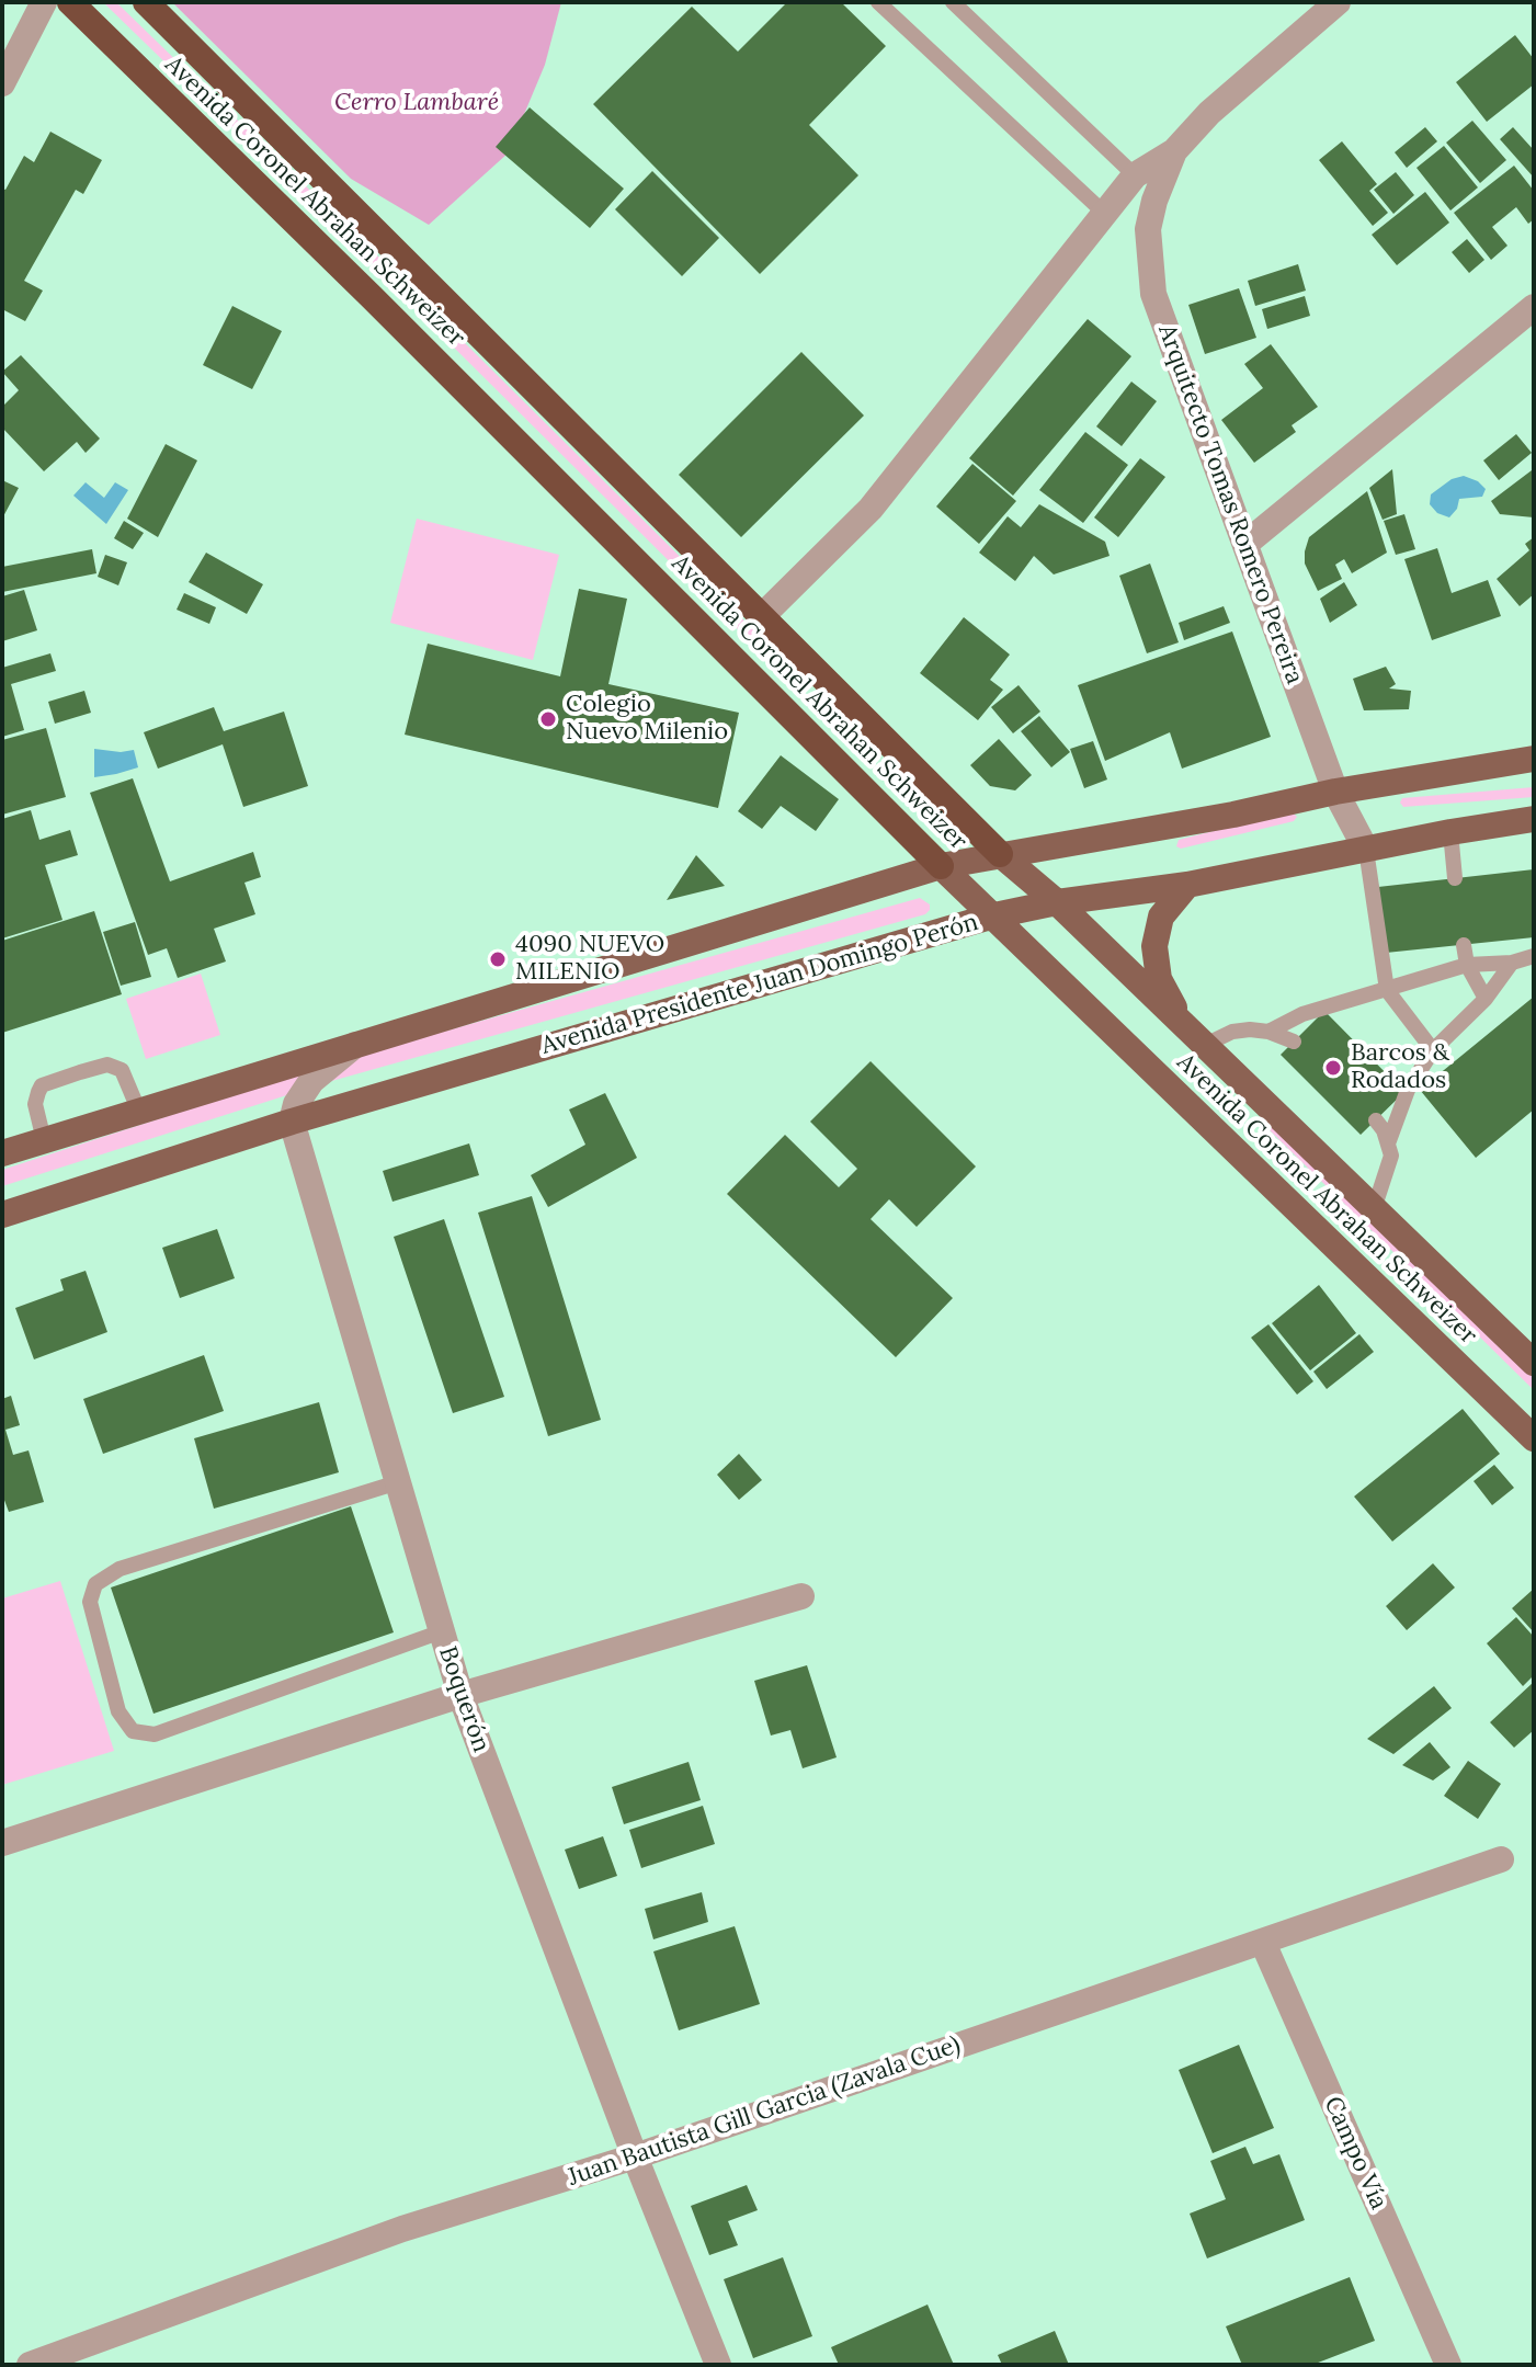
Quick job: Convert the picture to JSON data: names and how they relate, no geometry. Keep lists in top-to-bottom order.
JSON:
{
  "streets": {
    "highway": ["Avenida Coronel Abrahan Schweizer"],
    "main road": ["Avenida Presidente Juan Domingo Perón"],
    "street": [
      "Arquitecto Tomas Romero Pereira",
      "Boquerón",
      "Juan Bautista Gill Garcia (Zavala Cue)",
      "Campo Vía"
    ]
  },
  "crossings": [
    ["Avenida Coronel Abrahan Schweizer", "Arquitecto Tomas Romero Pereira"],
    ["Avenida Coronel Abrahan Schweizer", "Avenida Presidente Juan Domingo Perón"],
    ["Arquitecto Tomas Romero Pereira", "Avenida Presidente Juan Domingo Perón"],
    ["Avenida Presidente Juan Domingo Perón", "Boquerón"],
    ["Boquerón", "Juan Bautista Gill Garcia (Zavala Cue)"],
    ["Juan Bautista Gill Garcia (Zavala Cue)", "Campo Vía"]
  ],
  "parks": ["Cerro Lambaré"],
  "places": ["Colegio Nuevo Milenio", "4090 NUEVO MILENIO", "Barcos & Rodados"]
}
